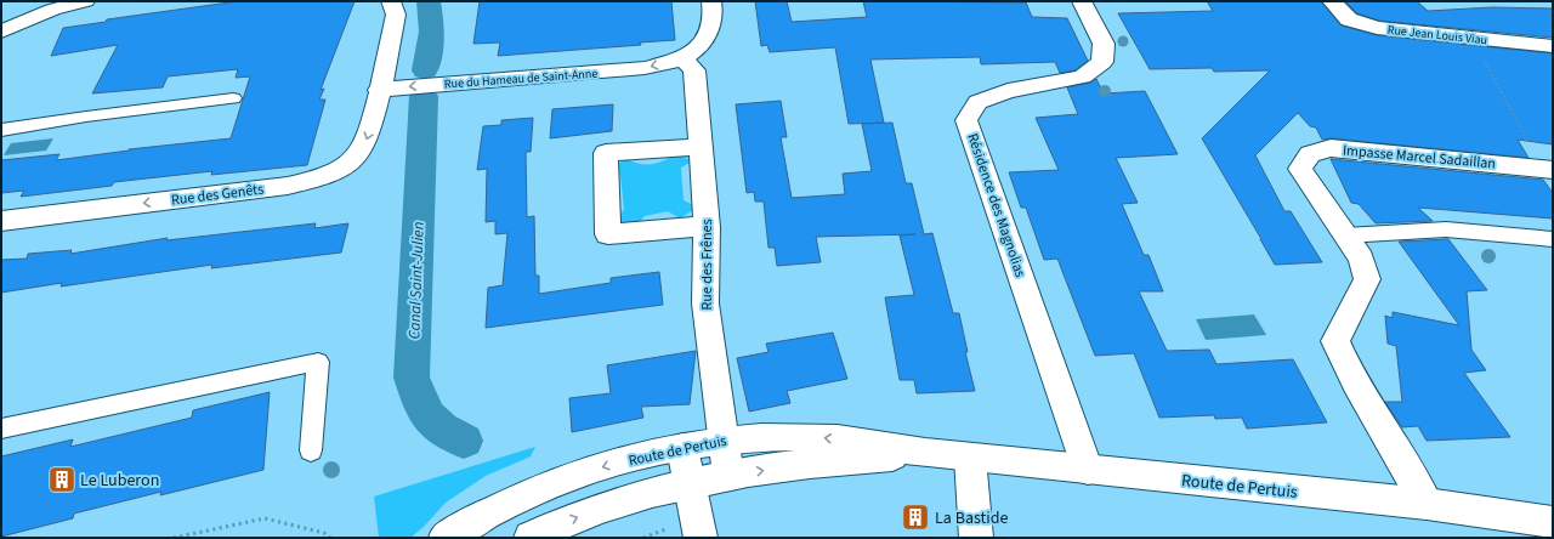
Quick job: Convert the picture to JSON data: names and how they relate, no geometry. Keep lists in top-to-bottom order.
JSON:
{
  "streets": {
    "street": [
      "Rue Jean Louis Viau",
      "Rue du Hameau de Saint-Anne",
      "Impasse Marcel Sadaillan",
      "Rue des Genêts",
      "Résidence des Magnolias",
      "Rue des Frênes",
      "Route de Pertuis"
    ]
  },
  "crossings": [
    ["Rue du Hameau de Saint-Anne", "Rue des Genêts"],
    ["Rue du Hameau de Saint-Anne", "Rue des Frênes"],
    ["Impasse Marcel Sadaillan", "Route de Pertuis"],
    ["Résidence des Magnolias", "Route de Pertuis"],
    ["Rue des Frênes", "Route de Pertuis"]
  ],
  "one_way": ["Rue du Hameau de Saint-Anne", "Rue des Genêts"],
  "water": ["Canal Saint-Julien"],
  "places": {
    "building": ["Le Luberon", "La Bastide"]
  }
}
